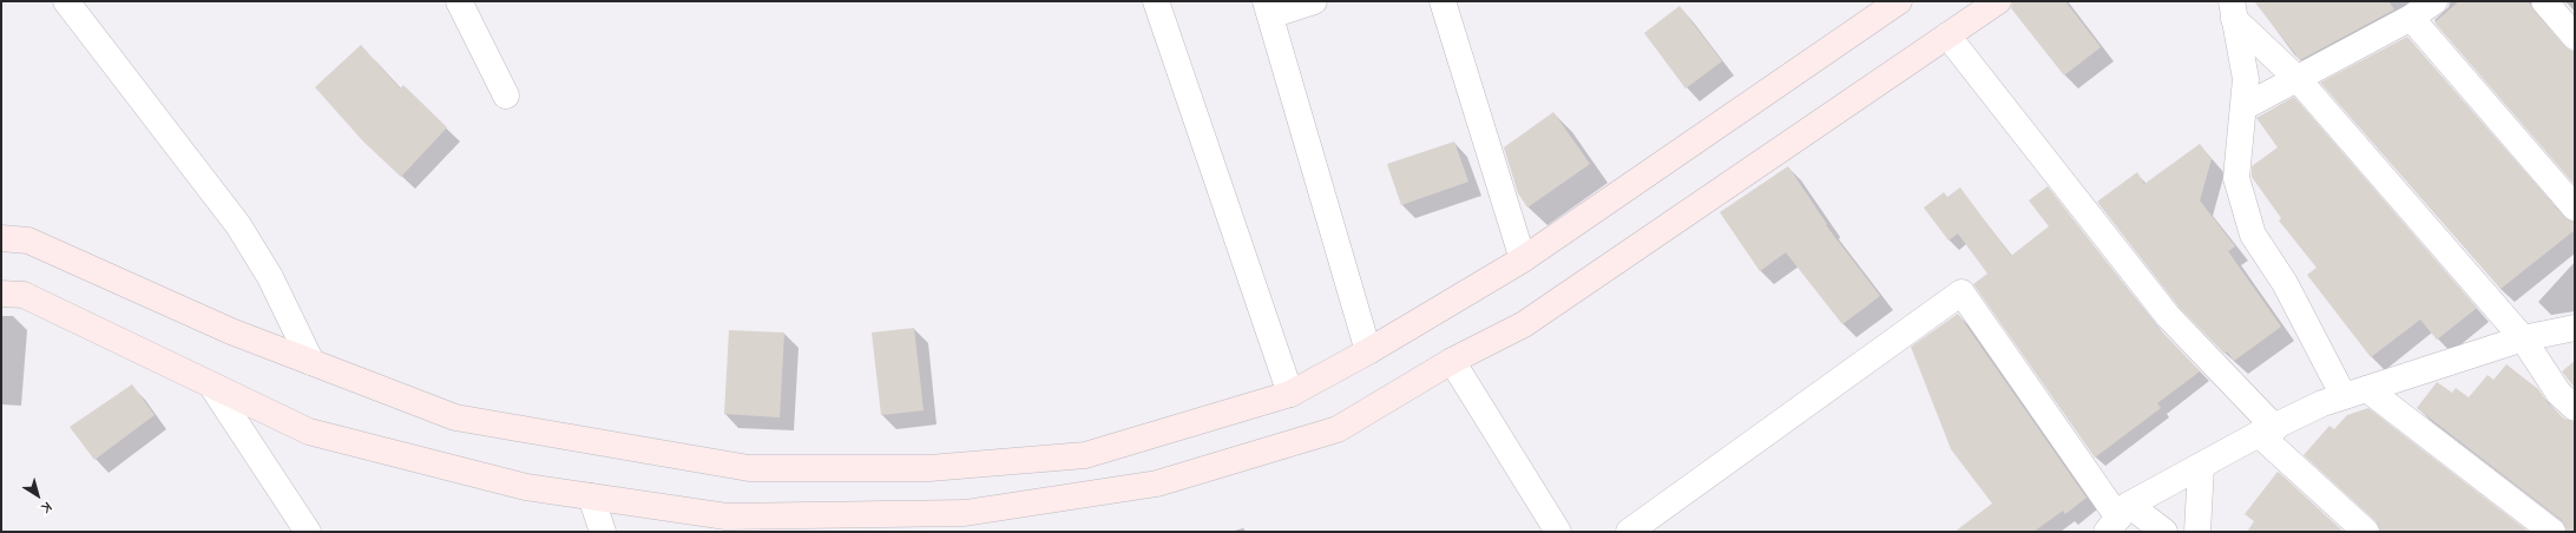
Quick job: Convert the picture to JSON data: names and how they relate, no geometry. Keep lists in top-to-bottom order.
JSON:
{
  "north": "bottom right"
}
